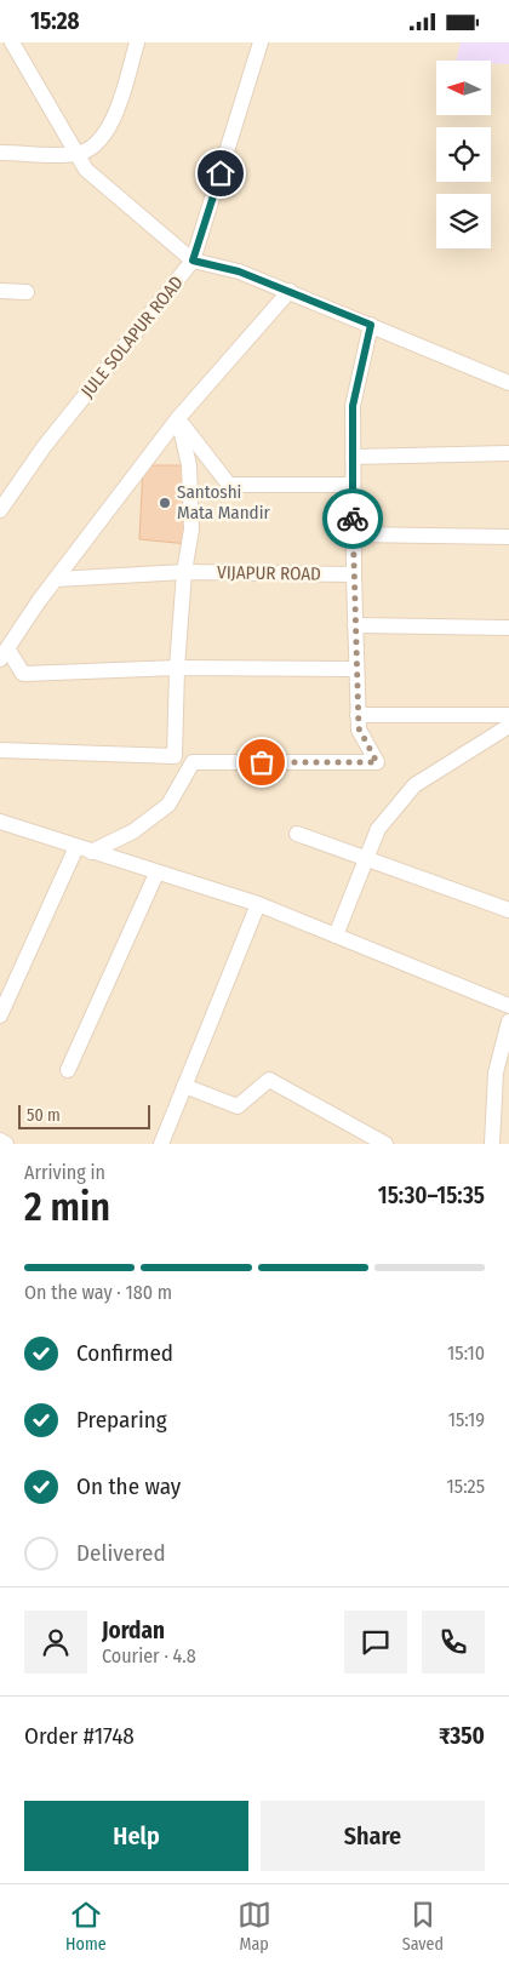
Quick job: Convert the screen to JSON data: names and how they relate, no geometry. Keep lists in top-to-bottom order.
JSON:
{
  "streets": {
    "street": ["JULE SOLAPUR ROAD", "VIJAPUR ROAD"]
  },
  "places": ["Santoshi Mata Mandir"],
  "scale_bar": "50 m",
  "north": "left",
  "page": {
    "status": "15:28",
    "scale": "50 m",
    "heading": ["2 min", "Arriving in", "15:30–15:35"],
    "panel": [
      "Jordan",
      "Courier · 4.8",
      "Order #1748",
      "₹350"
    ],
    "bar": "On the way · 180 m",
    "list": [
      ["Confirmed", "15:10"],
      ["Preparing", "15:19"],
      ["On the way", "15:25"],
      "Delivered"
    ],
    "buttons": ["Help", "Share"],
    "tabs": ["Home", "Map", "Saved"]
  }
}
